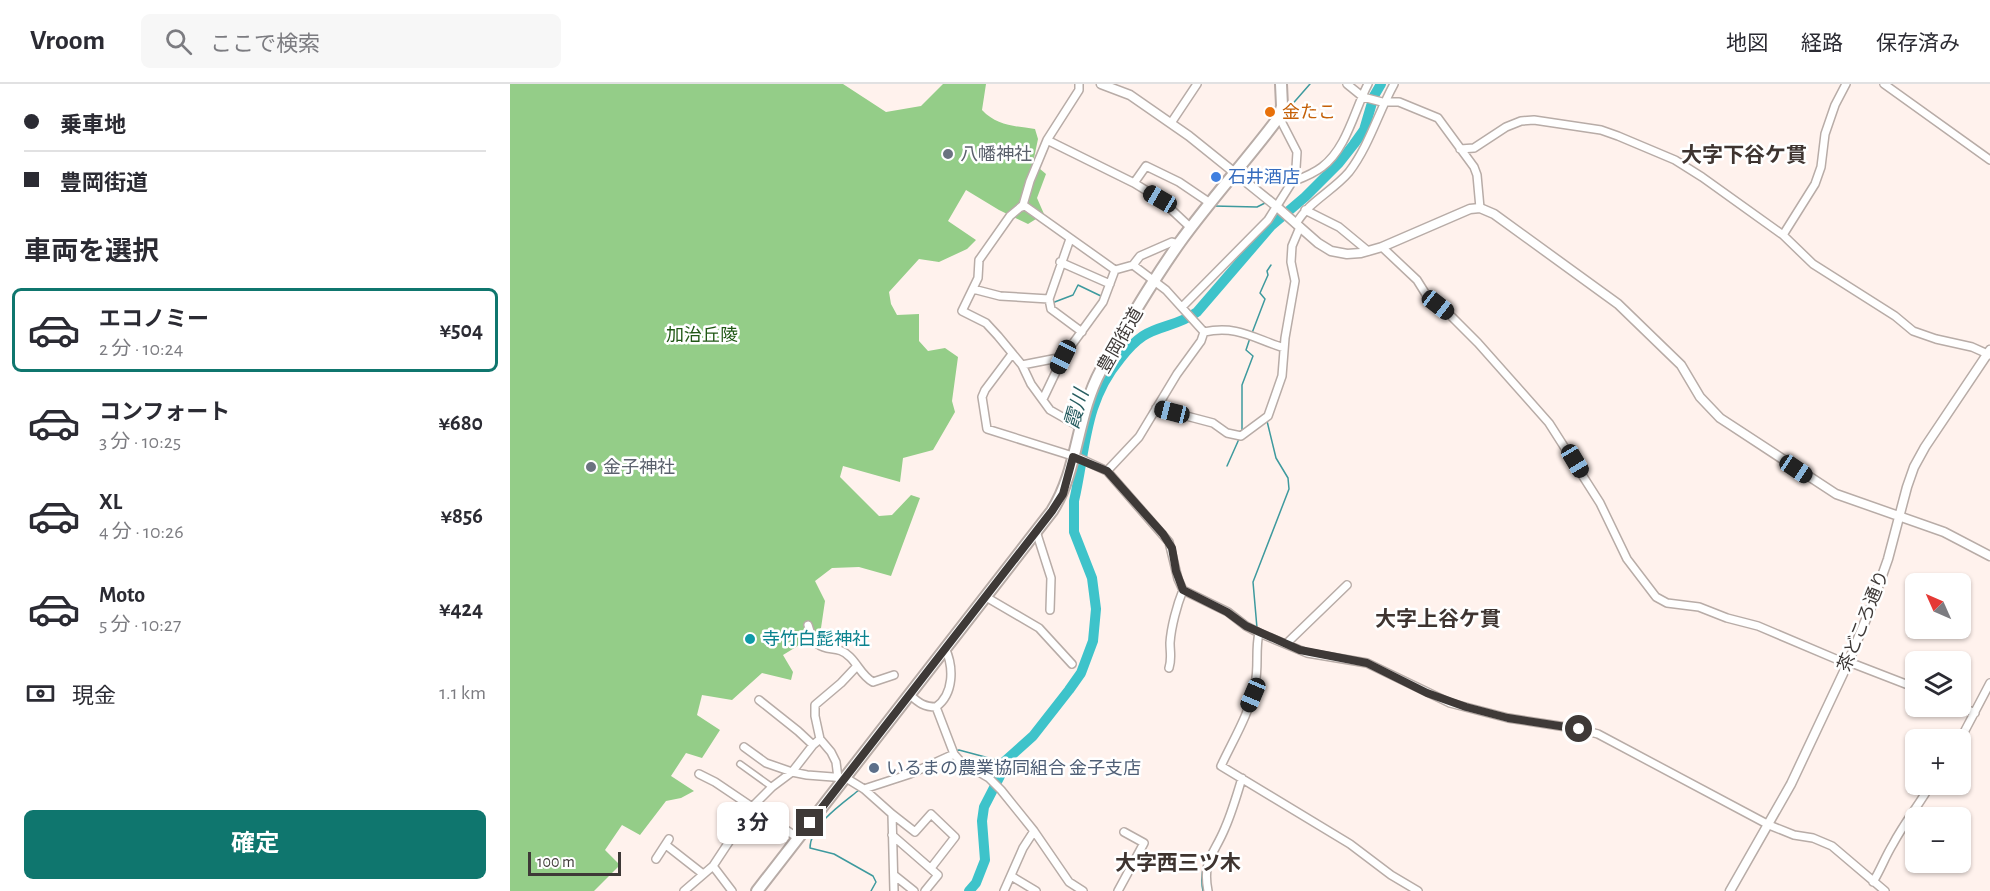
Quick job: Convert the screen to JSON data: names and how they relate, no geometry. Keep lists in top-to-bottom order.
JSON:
{
  "streets": {
    "main road": ["豊岡街道"],
    "street": ["茶どころ通り"]
  },
  "districts": ["大字下谷ケ貫", "大字上谷ケ貫", "大字西三ツ木"],
  "water": ["霞川"],
  "parks": ["加治丘陵"],
  "places": [
    "金たこ",
    "八幡神社",
    "石井酒店",
    "金子神社",
    "寺竹白髭神社",
    "いるまの農業協同組合 金子支店"
  ],
  "scale_bar": "100 m",
  "north": "top left",
  "page": {
    "header": "Vroom",
    "search": "ここで検索",
    "nav": ["地図", "経路", "保存済み"],
    "banner": ["乗車地", "豊岡街道"],
    "heading": "車両を選択",
    "list": [
      {
        "name": "エコノミー",
        "note": "2 分 · 10:24",
        "value": "¥504"
      },
      {
        "name": "コンフォート",
        "note": "3 分 · 10:25",
        "value": "¥680"
      },
      {
        "name": "XL",
        "note": "4 分 · 10:26",
        "value": "¥856"
      },
      {
        "name": "Moto",
        "note": "5 分 · 10:27",
        "value": "¥424"
      }
    ],
    "map_buttons": ["+", "−"],
    "pay": ["現金", "1.1 km"],
    "buttons": "確定",
    "bubble": "3 分",
    "scale": "100 m"
  }
}
